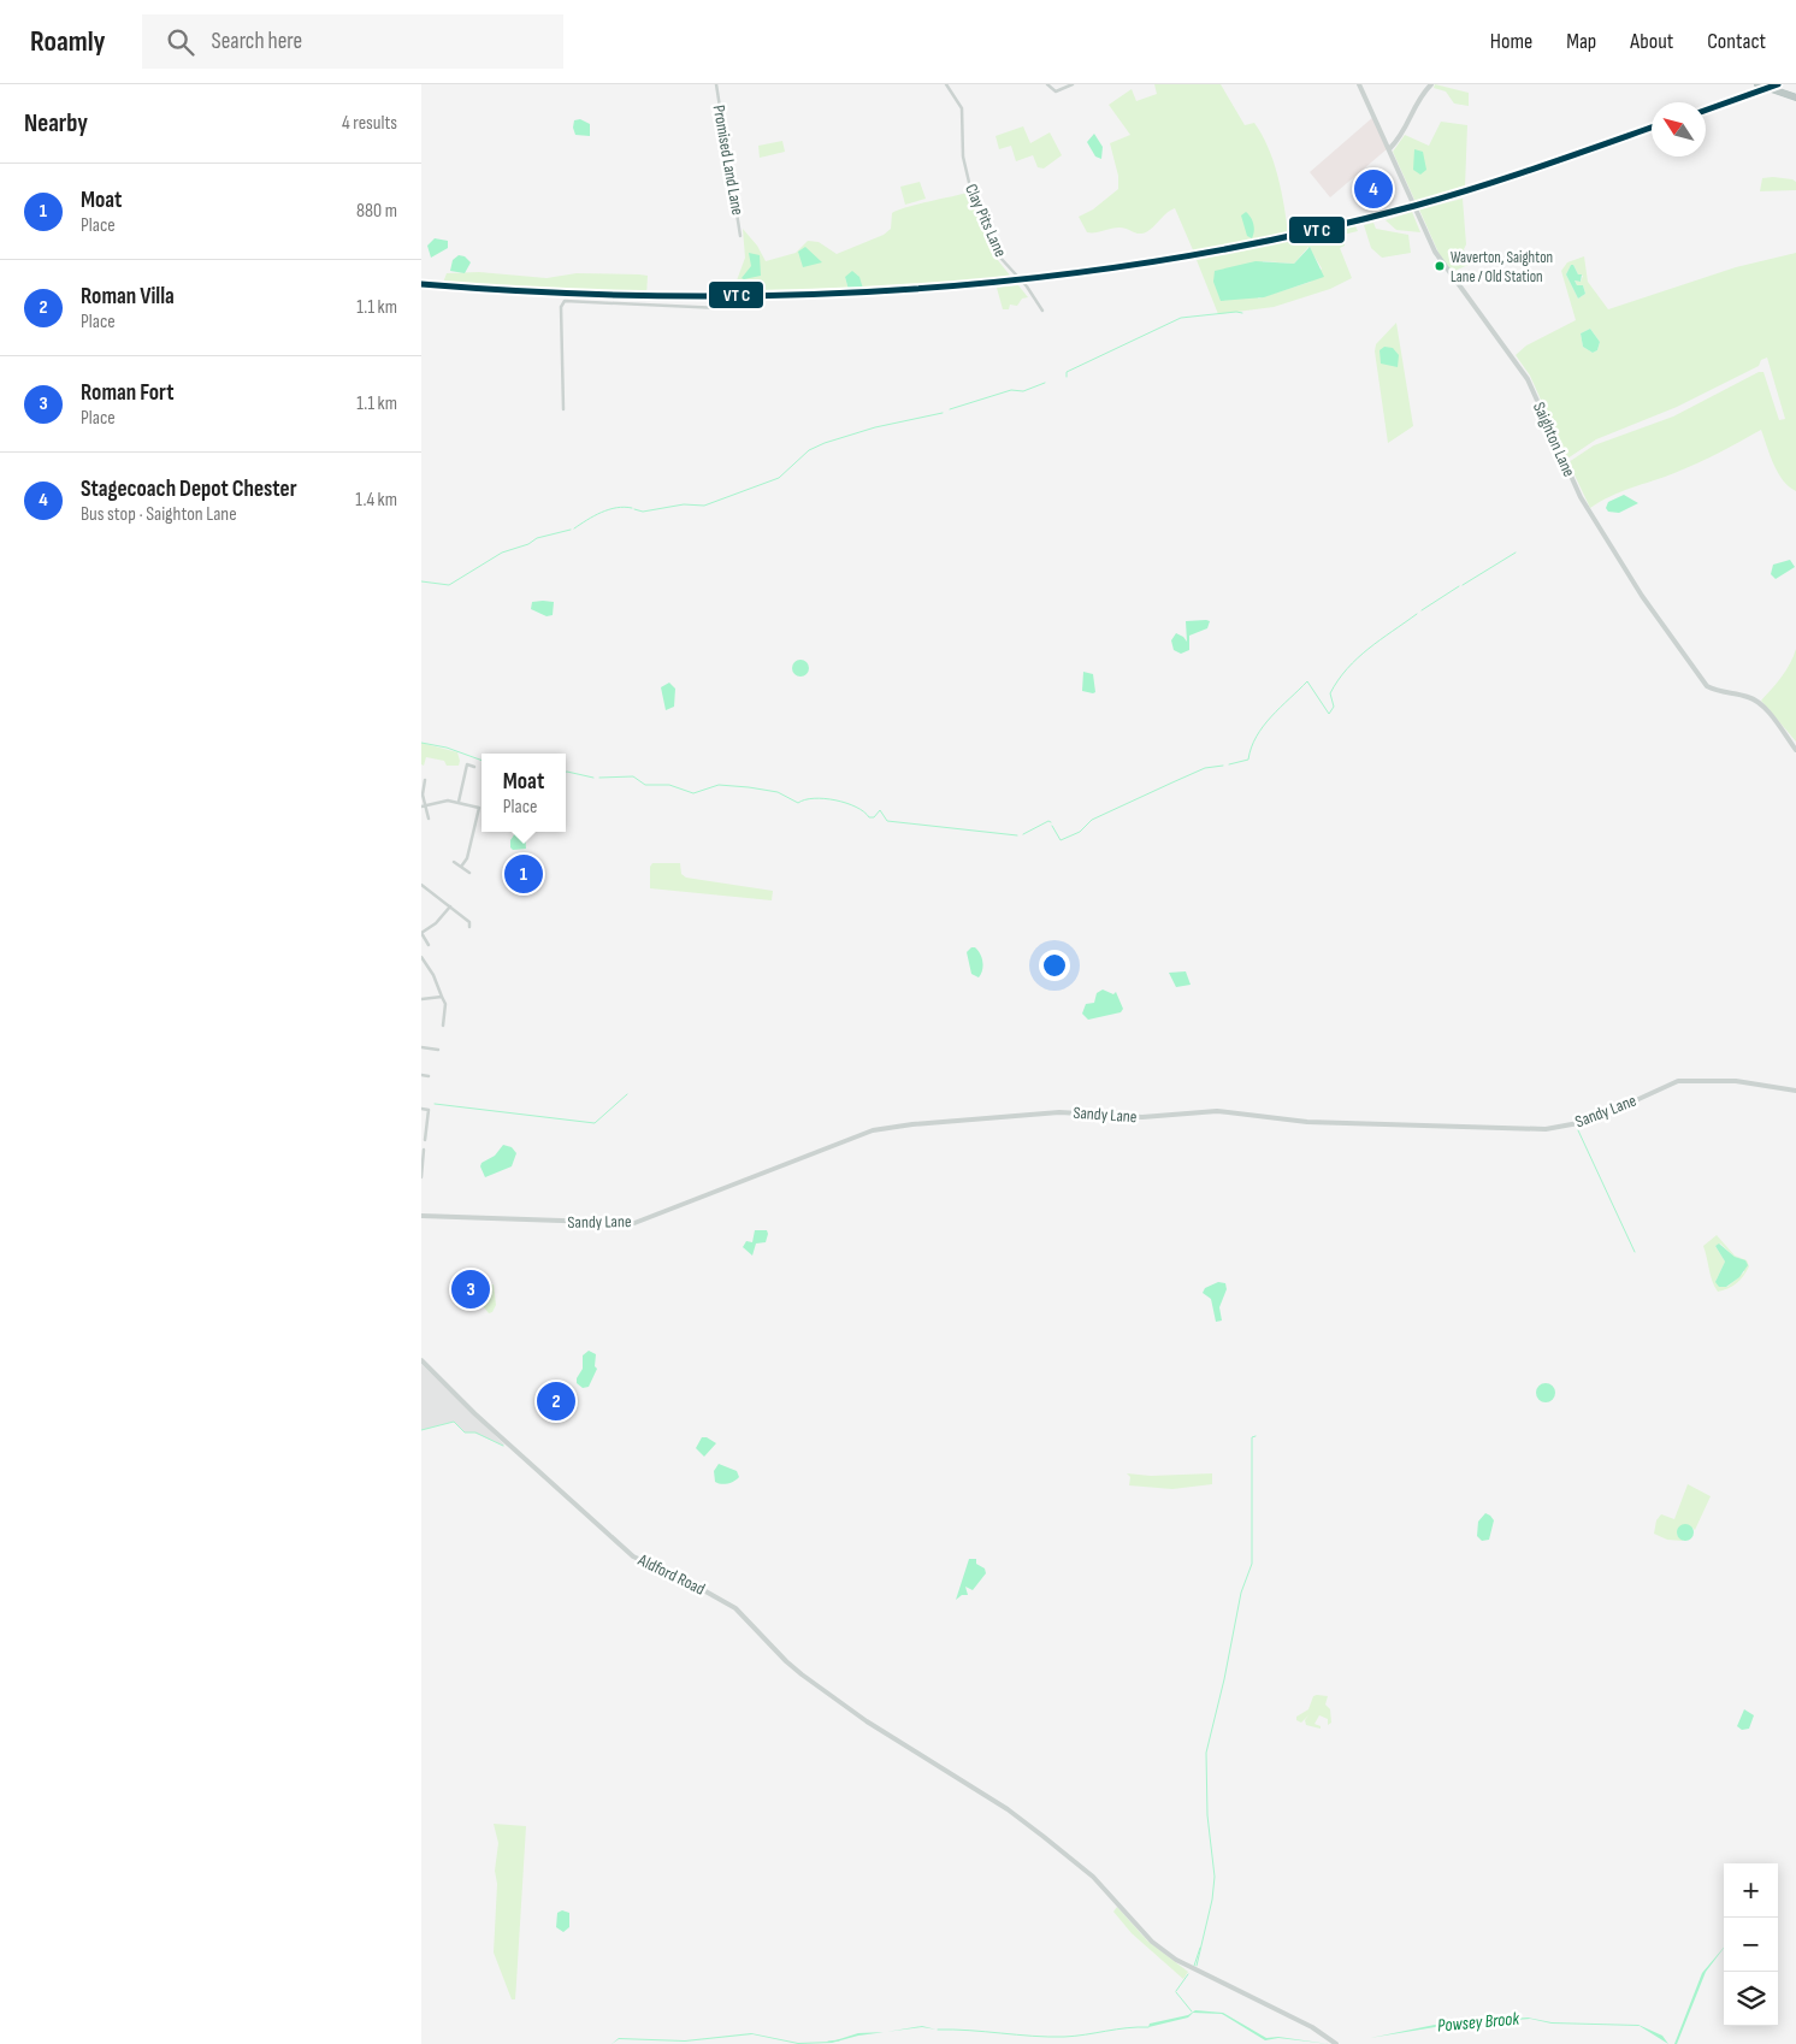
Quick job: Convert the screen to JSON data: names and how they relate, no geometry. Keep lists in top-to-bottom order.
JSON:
{
  "streets": {
    "street": [
      "Promised Land Lane",
      "Clay Pits Lane",
      "Saighton Lane",
      "Sandy Lane",
      "Aldford Road"
    ]
  },
  "water": ["Powsey Brook"],
  "places": ["Waverton, Saighton Lane / Old Station"],
  "north": "top left",
  "page": {
    "header": "Roamly",
    "search": "Search here",
    "nav": [
      "Home",
      "Map",
      "About",
      "Contact"
    ],
    "heading": ["Nearby", "4 results"],
    "list": [
      {
        "mark": "1",
        "name": "Moat",
        "note": "Place",
        "value": "880 m"
      },
      {
        "mark": "2",
        "name": "Roman Villa",
        "note": "Place",
        "value": "1.1 km"
      },
      {
        "mark": "3",
        "name": "Roman Fort",
        "note": "Place",
        "value": "1.1 km"
      },
      {
        "mark": "4",
        "name": "Stagecoach Depot Chester",
        "note": "Bus stop · Saighton Lane",
        "value": "1.4 km"
      }
    ],
    "pins": [
      "4",
      "1",
      "3",
      "2"
    ],
    "popup": ["Moat", "Place"],
    "map_buttons": ["+", "−"]
  }
}
